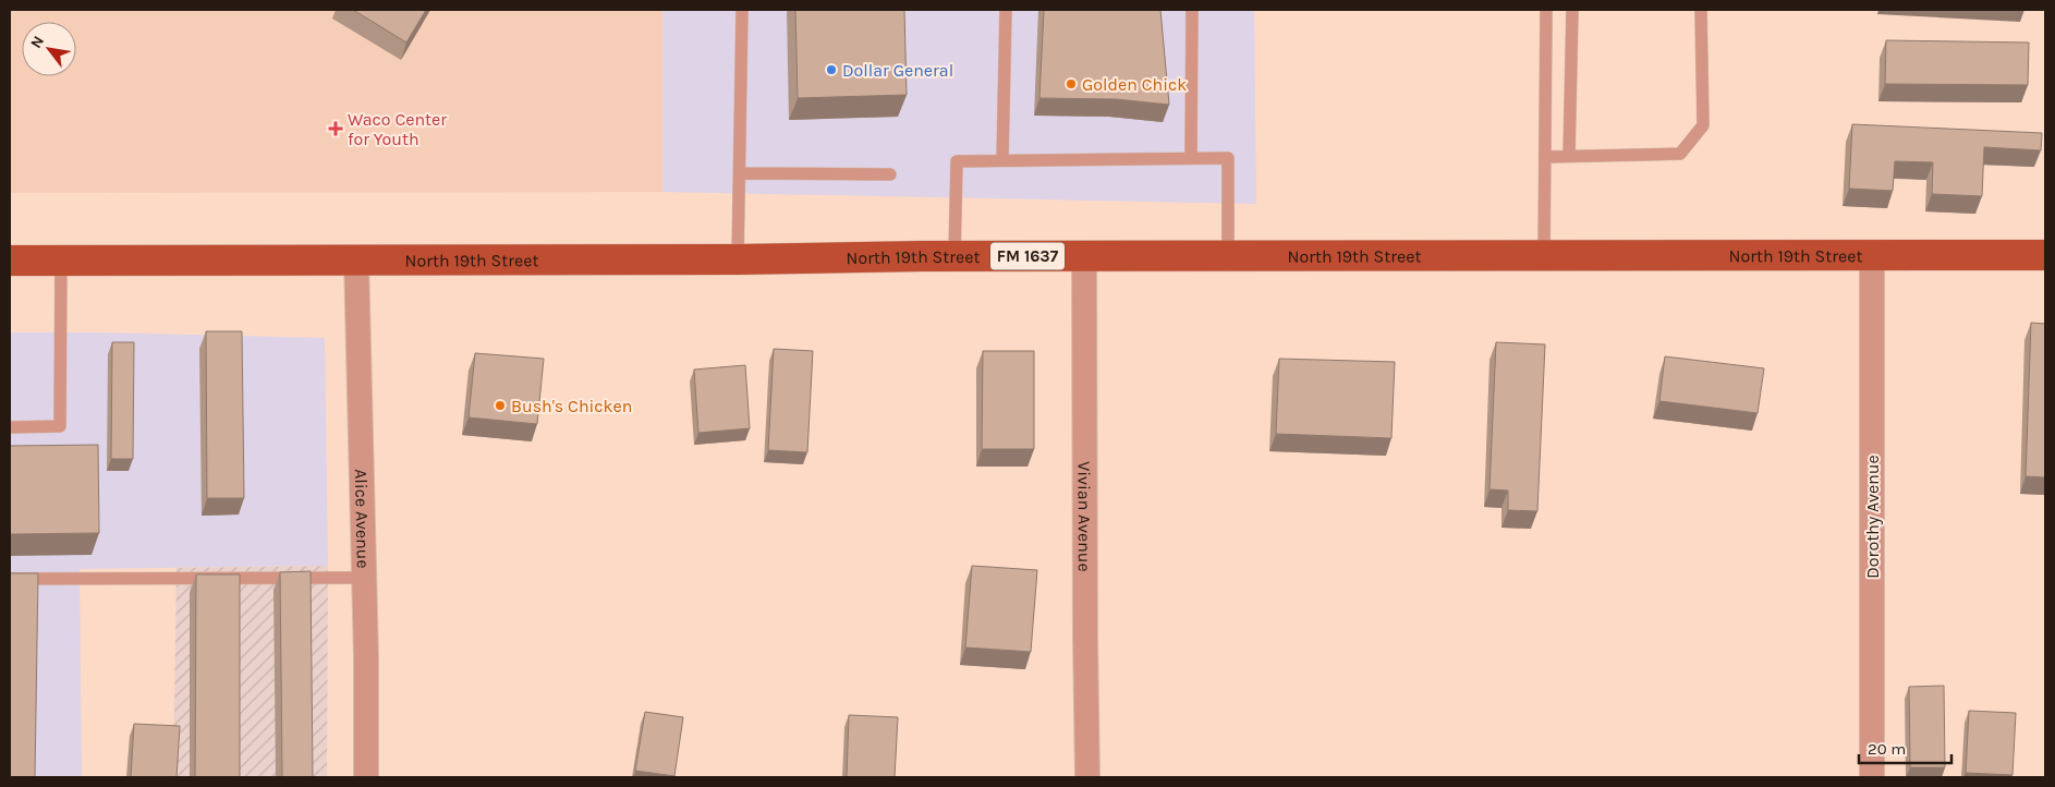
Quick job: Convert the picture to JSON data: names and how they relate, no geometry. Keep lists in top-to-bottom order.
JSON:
{
  "streets": {
    "main road": ["North 19th Street", "FM 1637"],
    "street": ["Vivian Avenue", "Dorothy Avenue", "Alice Avenue"]
  },
  "crossings": [
    ["North 19th Street", "Vivian Avenue"],
    ["North 19th Street", "Dorothy Avenue"],
    ["North 19th Street", "Alice Avenue"]
  ],
  "places": {
    "other": ["Dollar General", "Golden Chick", "Bush's Chicken"],
    "health": ["Waco Center for Youth"]
  },
  "scale_bar": "20 m",
  "north": "top left"
}
